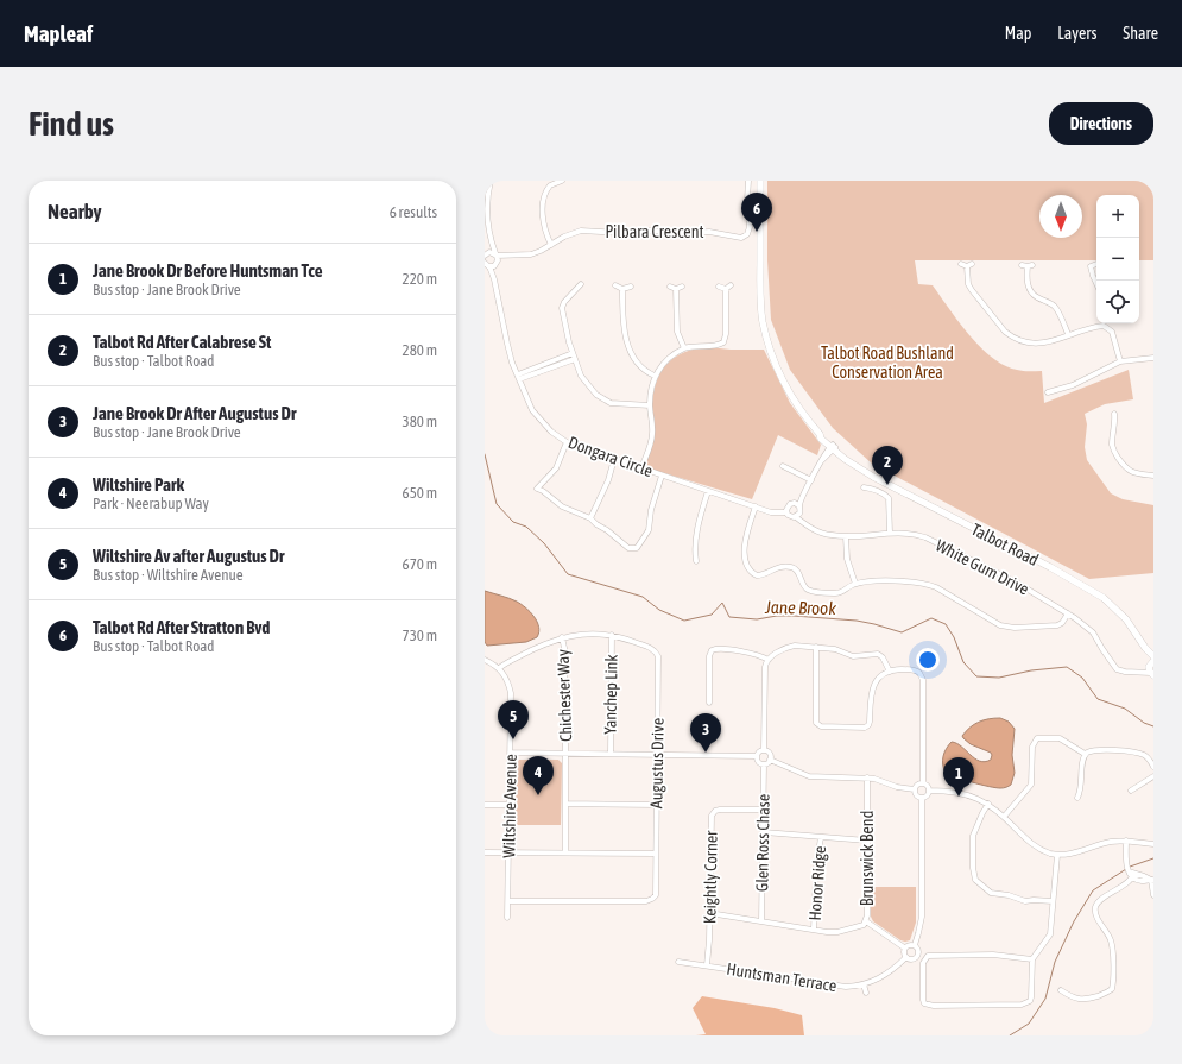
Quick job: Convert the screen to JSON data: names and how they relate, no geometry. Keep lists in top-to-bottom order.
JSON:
{
  "streets": {
    "main road": ["Talbot Road"],
    "street": [
      "Pilbara Crescent",
      "Dongara Circle",
      "White Gum Drive",
      "Yanchep Link",
      "Chichester Way",
      "Augustus Drive",
      "Wiltshire Avenue",
      "Glen Ross Chase",
      "Brunswick Bend",
      "Keightly Corner",
      "Honor Ridge",
      "Huntsman Terrace"
    ]
  },
  "crossings": [
    ["Pilbara Crescent", "Dongara Circle"],
    ["Dongara Circle", "White Gum Drive"],
    ["Talbot Road", "White Gum Drive"],
    ["Yanchep Link", "Augustus Drive"],
    ["Chichester Way", "Augustus Drive"],
    ["Augustus Drive", "Wiltshire Avenue"],
    ["Glen Ross Chase", "Brunswick Bend"],
    ["Glen Ross Chase", "Keightly Corner"],
    ["Brunswick Bend", "Keightly Corner"],
    ["Brunswick Bend", "Honor Ridge"],
    ["Keightly Corner", "Huntsman Terrace"]
  ],
  "water": ["Jane Brook"],
  "parks": ["Talbot Road Bushland Conservation Area"],
  "north": "bottom",
  "page": {
    "header": "Mapleaf",
    "nav": ["Map", "Layers", "Share"],
    "buttons": "Directions",
    "title": "Find us",
    "heading": ["Nearby", "6 results"],
    "pins": [
      "6",
      "2",
      "5",
      "3",
      "4",
      "1"
    ],
    "map_buttons": ["+", "−"],
    "list": [
      {
        "mark": "1",
        "name": "Jane Brook Dr Before Huntsman Tce",
        "note": "Bus stop · Jane Brook Drive",
        "value": "220 m"
      },
      {
        "mark": "2",
        "name": "Talbot Rd After Calabrese St",
        "note": "Bus stop · Talbot Road",
        "value": "280 m"
      },
      {
        "mark": "3",
        "name": "Jane Brook Dr After Augustus Dr",
        "note": "Bus stop · Jane Brook Drive",
        "value": "380 m"
      },
      {
        "mark": "4",
        "name": "Wiltshire Park",
        "note": "Park · Neerabup Way",
        "value": "650 m"
      },
      {
        "mark": "5",
        "name": "Wiltshire Av after Augustus Dr",
        "note": "Bus stop · Wiltshire Avenue",
        "value": "670 m"
      },
      {
        "mark": "6",
        "name": "Talbot Rd After Stratton Bvd",
        "note": "Bus stop · Talbot Road",
        "value": "730 m"
      }
    ]
  }
}
